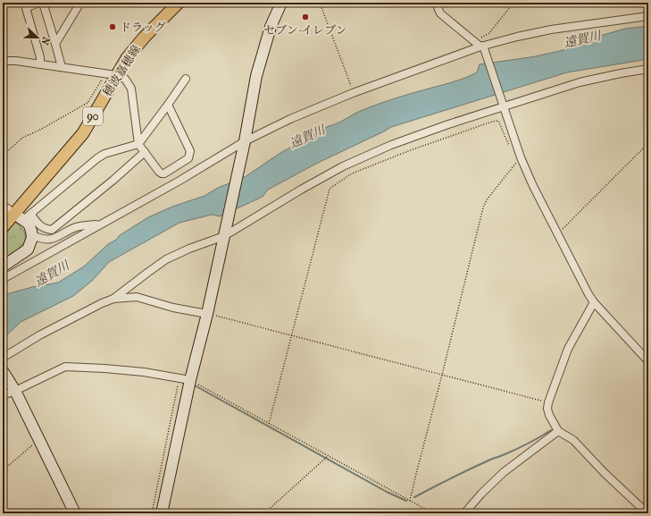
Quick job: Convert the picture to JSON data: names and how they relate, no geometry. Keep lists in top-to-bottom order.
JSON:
{
  "streets": {
    "main road": ["穂波嘉穂線", "90"]
  },
  "water": ["遠賀川"],
  "places": ["セブン-イレブン", "ドラッグ"],
  "north": "right"
}
